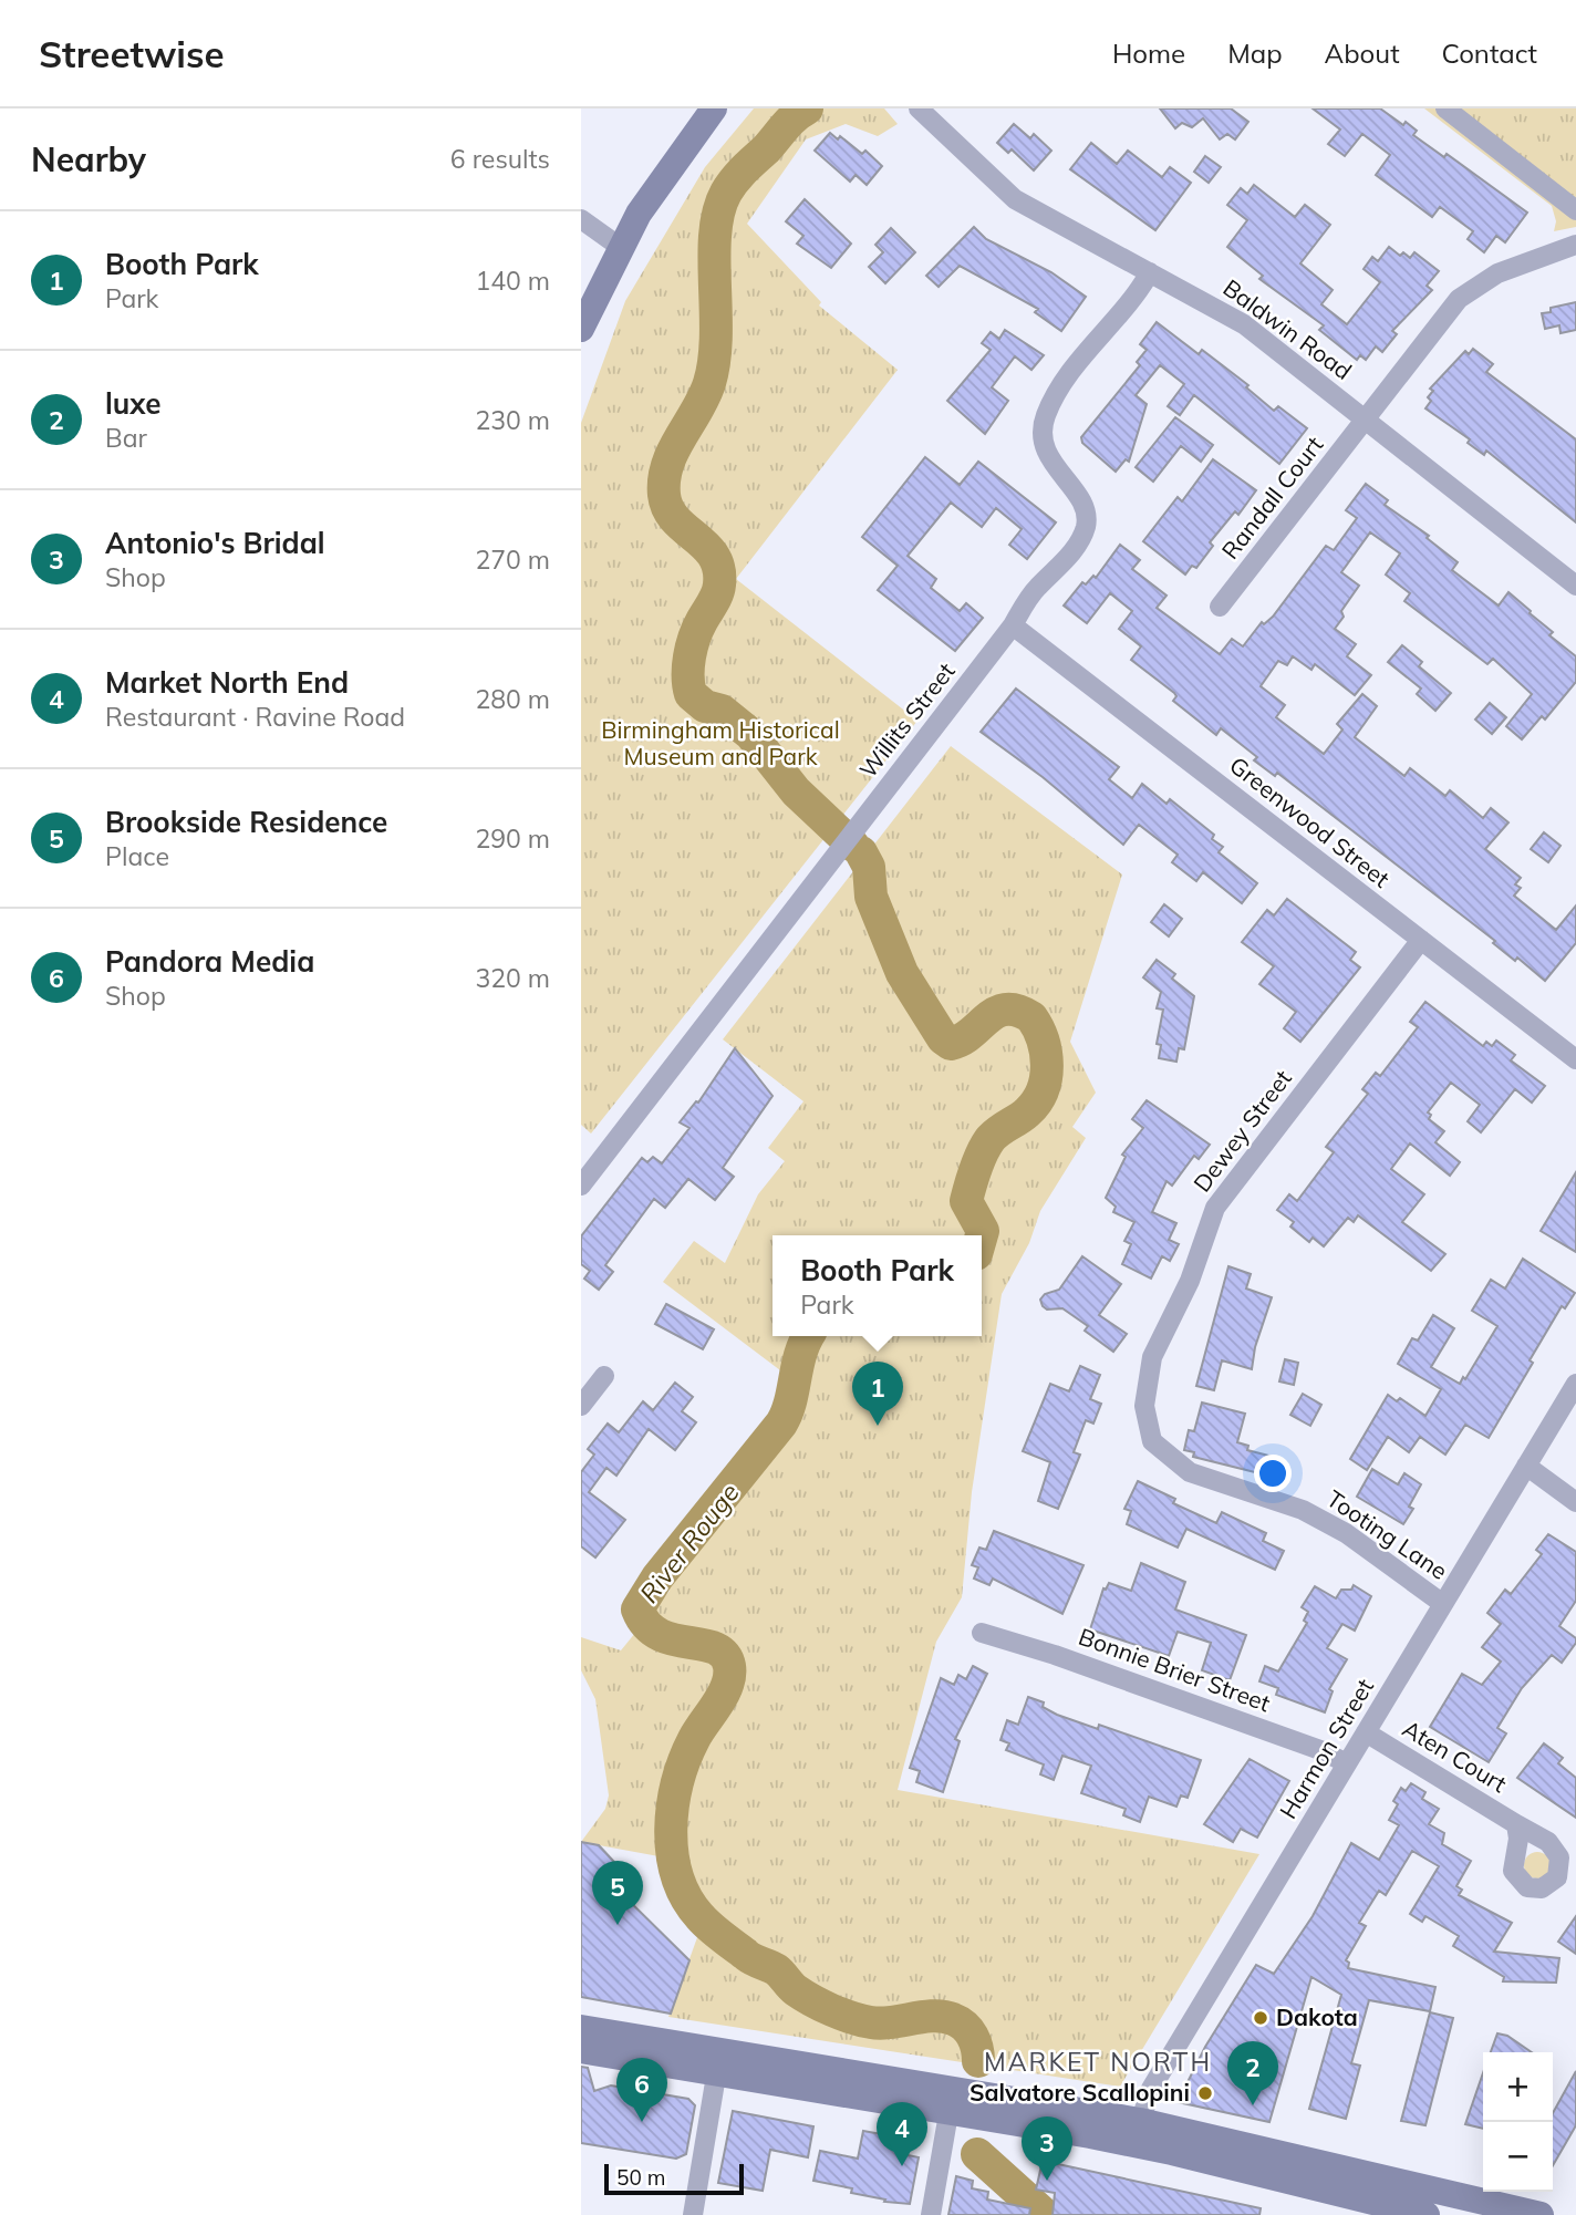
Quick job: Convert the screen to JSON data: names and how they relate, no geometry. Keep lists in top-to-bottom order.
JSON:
{
  "streets": {
    "street": [
      "Baldwin Road",
      "Randall Court",
      "Willits Street",
      "Greenwood Street",
      "Dewey Street",
      "Tooting Lane",
      "Bonnie Brier Street",
      "Harmon Street",
      "Aten Court"
    ]
  },
  "crossings": [
    ["Baldwin Road", "Randall Court"],
    ["Baldwin Road", "Willits Street"],
    ["Willits Street", "Greenwood Street"],
    ["Greenwood Street", "Dewey Street"],
    ["Dewey Street", "Tooting Lane"],
    ["Tooting Lane", "Harmon Street"],
    ["Bonnie Brier Street", "Harmon Street"],
    ["Harmon Street", "Aten Court"]
  ],
  "districts": ["MARKET NORTH"],
  "water": ["River Rouge"],
  "parks": ["Birmingham Historical Museum and Park"],
  "places": ["Dakota", "Salvatore Scallopini"],
  "scale_bar": "50 m",
  "page": {
    "header": "Streetwise",
    "nav": [
      "Home",
      "Map",
      "About",
      "Contact"
    ],
    "heading": ["Nearby", "6 results"],
    "list": [
      {
        "mark": "1",
        "name": "Booth Park",
        "note": "Park",
        "value": "140 m"
      },
      {
        "mark": "2",
        "name": "luxe",
        "note": "Bar",
        "value": "230 m"
      },
      {
        "mark": "3",
        "name": "Antonio's Bridal",
        "note": "Shop",
        "value": "270 m"
      },
      {
        "mark": "4",
        "name": "Market North End",
        "note": "Restaurant · Ravine Road",
        "value": "280 m"
      },
      {
        "mark": "5",
        "name": "Brookside Residence",
        "note": "Place",
        "value": "290 m"
      },
      {
        "mark": "6",
        "name": "Pandora Media",
        "note": "Shop",
        "value": "320 m"
      }
    ],
    "popup": ["Booth Park", "Park"],
    "pins": [
      "1",
      "5",
      "2",
      "6",
      "4",
      "3"
    ],
    "map_buttons": ["+", "−"],
    "scale": "50 m"
  }
}
